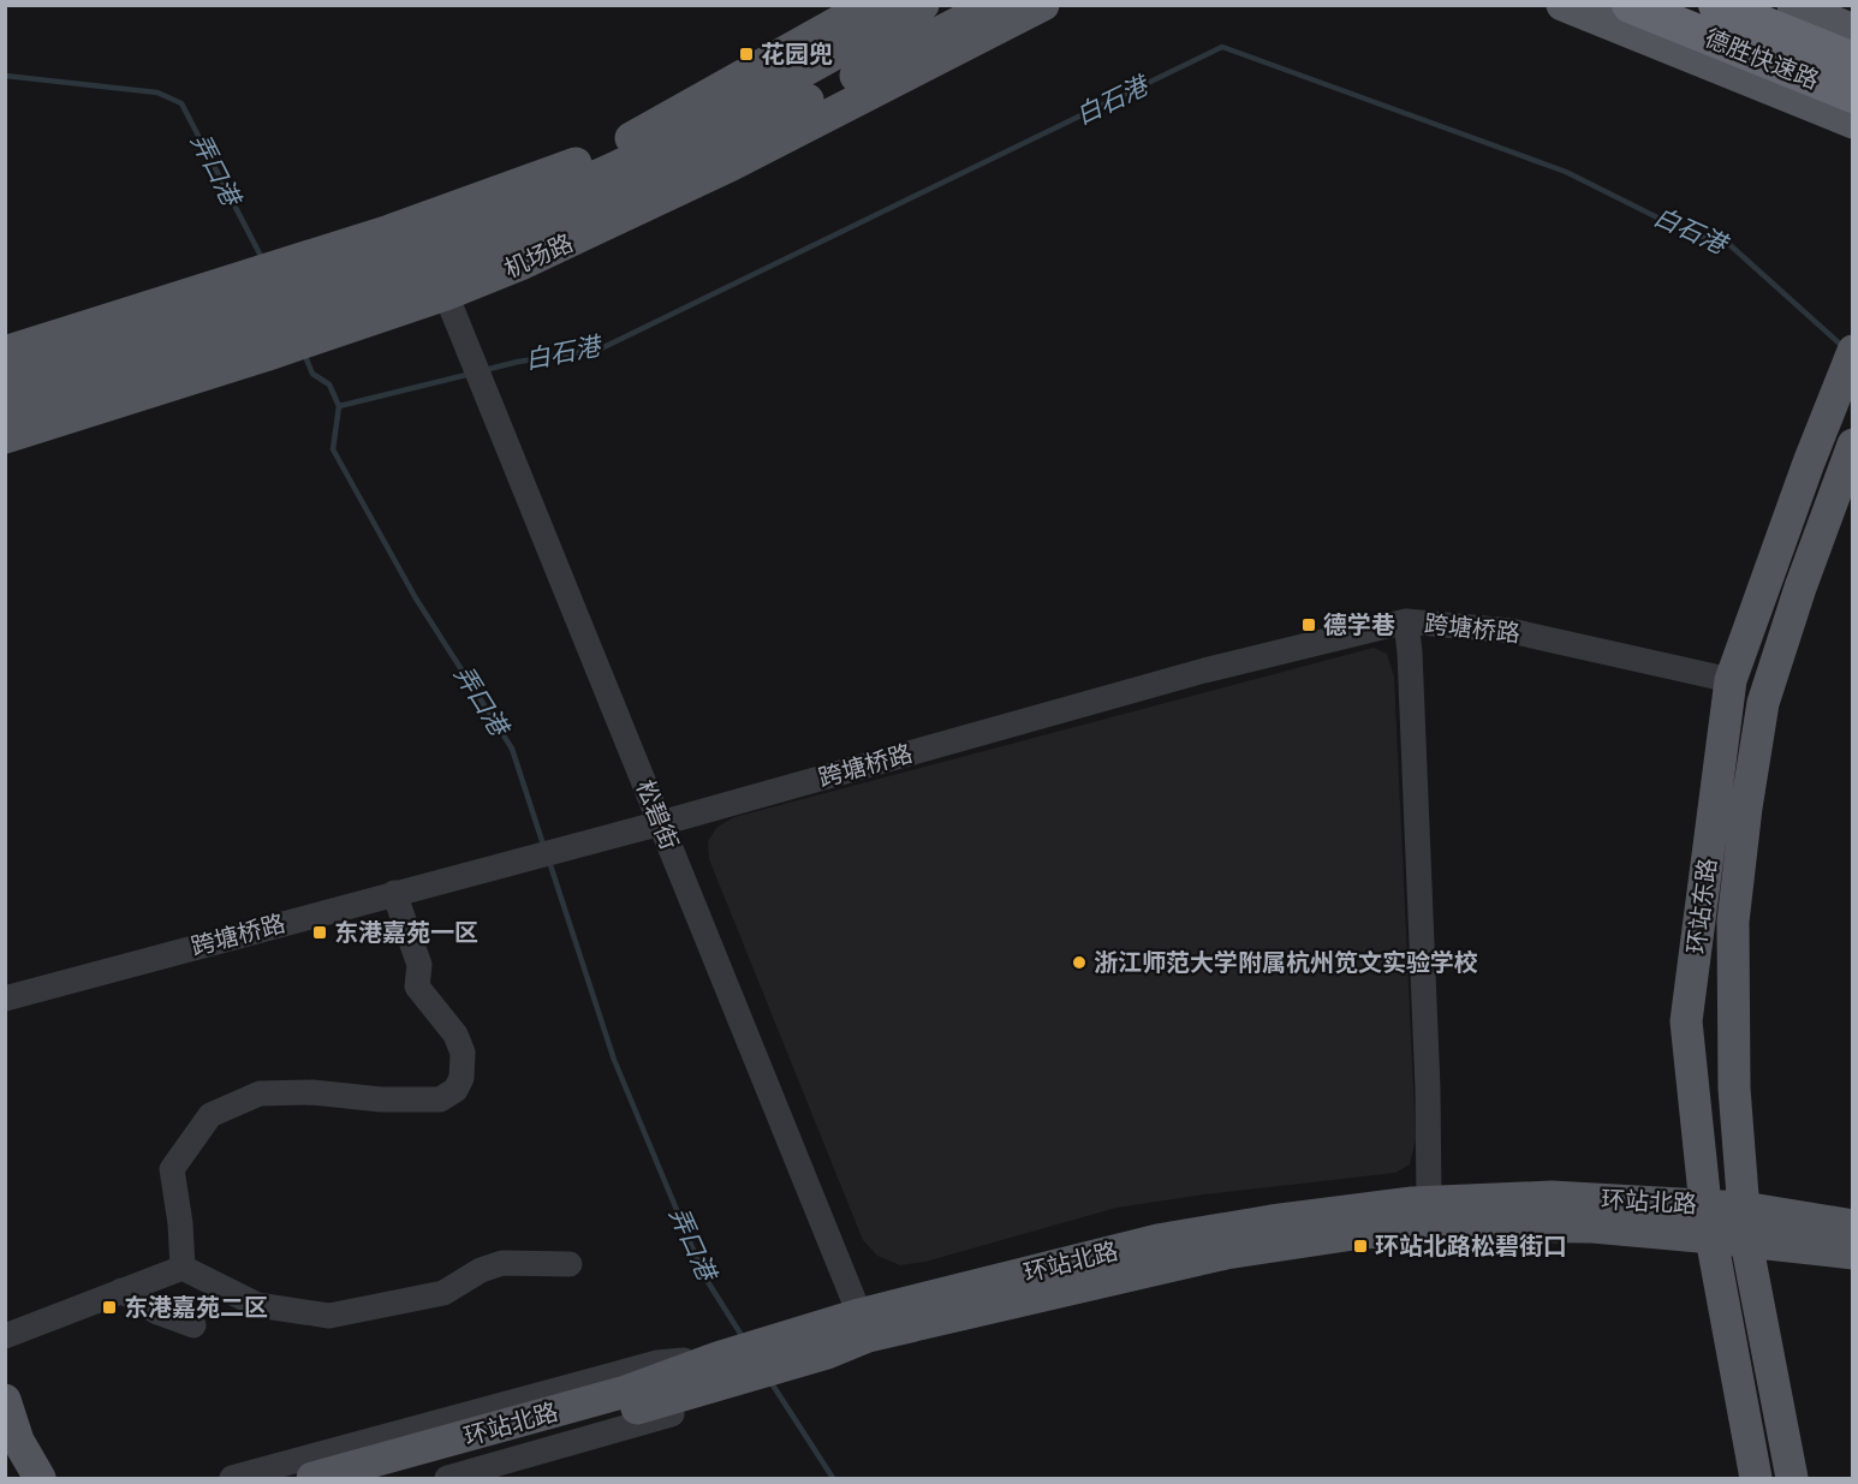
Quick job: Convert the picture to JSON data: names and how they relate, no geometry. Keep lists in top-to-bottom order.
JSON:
{
  "streets": {
    "highway": ["德胜快速路"],
    "main road": ["机场路", "环站东路", "环站北路"],
    "street": ["跨塘桥路", "松碧街"]
  },
  "crossings": [
    ["机场路", "松碧街"],
    ["跨塘桥路", "松碧街"],
    ["跨塘桥路", "环站东路"],
    ["松碧街", "环站北路"],
    ["环站东路", "环站北路"]
  ],
  "water": ["白石港", "弄口港"],
  "places": {
    "transit": [
      "花园兜",
      "德学巷",
      "东港嘉苑一区",
      "环站北路松碧街口",
      "东港嘉苑二区"
    ],
    "other": ["浙江师范大学附属杭州笕文实验学校"]
  }
}
